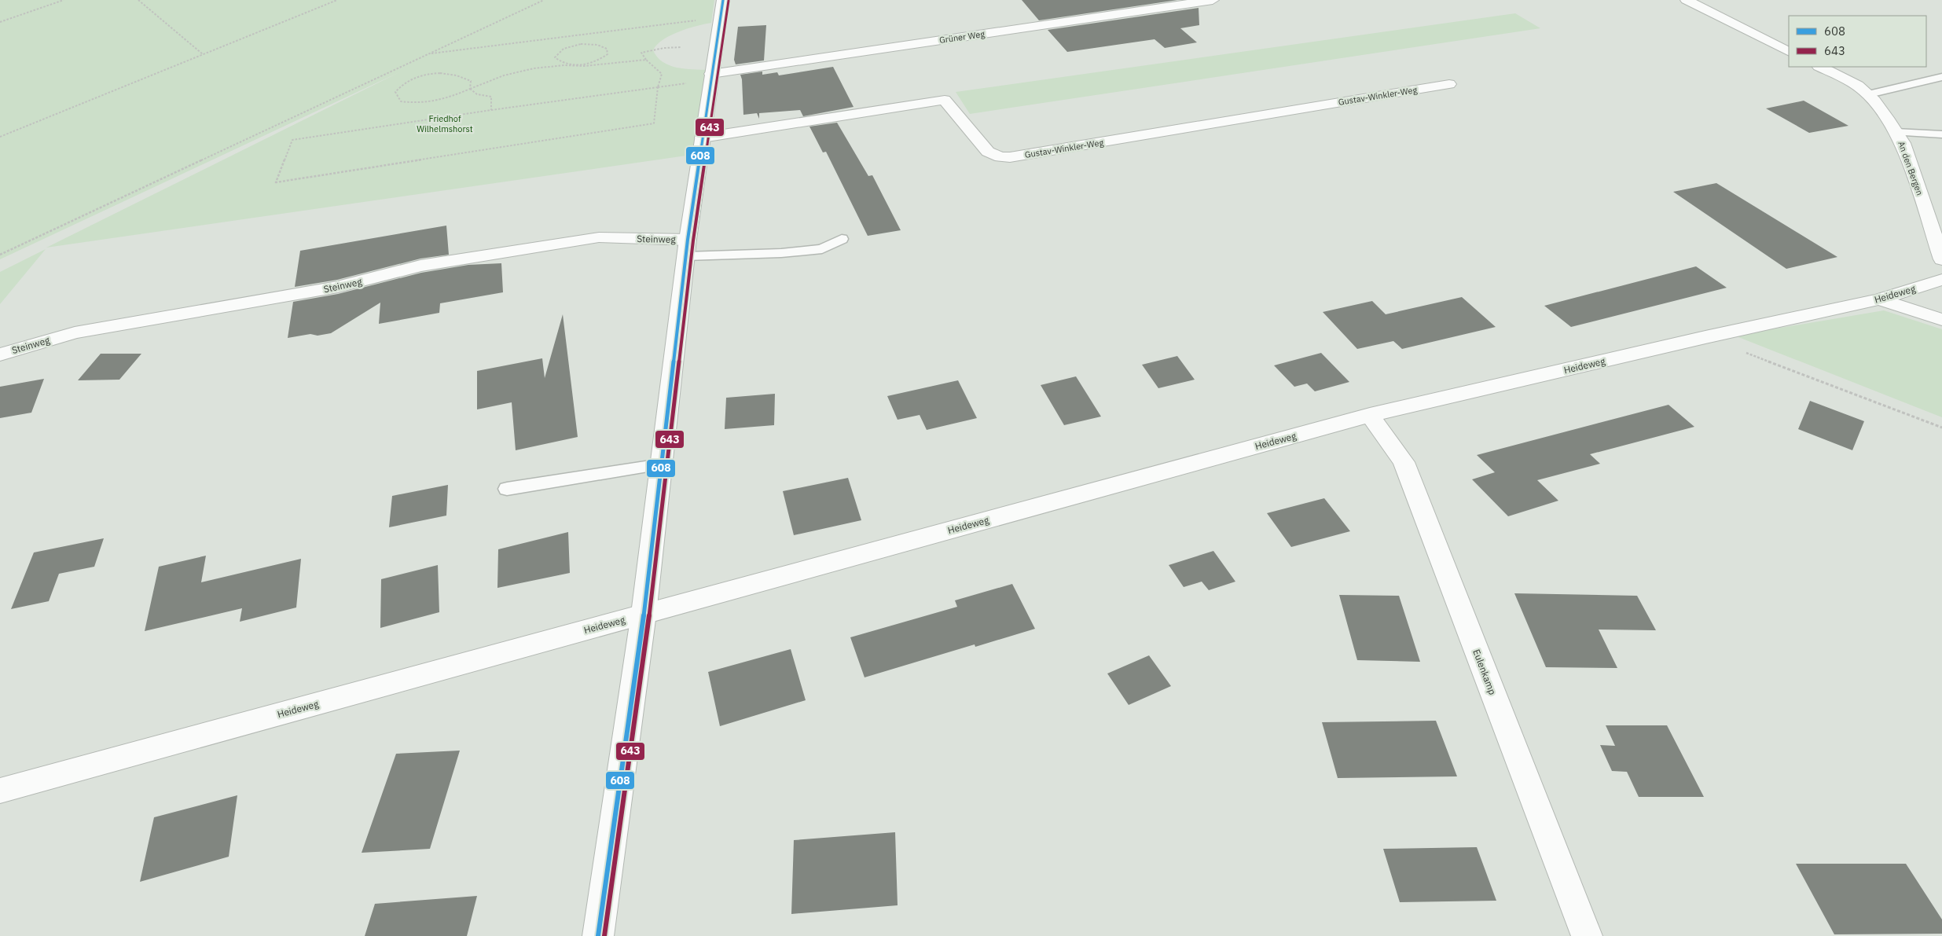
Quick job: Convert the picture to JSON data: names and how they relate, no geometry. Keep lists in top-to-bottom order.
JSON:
{
  "streets": {
    "street": [
      "Grüner Weg",
      "Gustav-Winkler-Weg",
      "An den Bergen",
      "Steinweg",
      "Heideweg",
      "Eulenkamp"
    ]
  },
  "crossings": [
    ["Heideweg", "Eulenkamp"]
  ],
  "parks": ["Friedhof Wilhelmshorst"],
  "lines": ["transit line 608", "transit line 643"],
  "legend": ["608", "643"]
}
